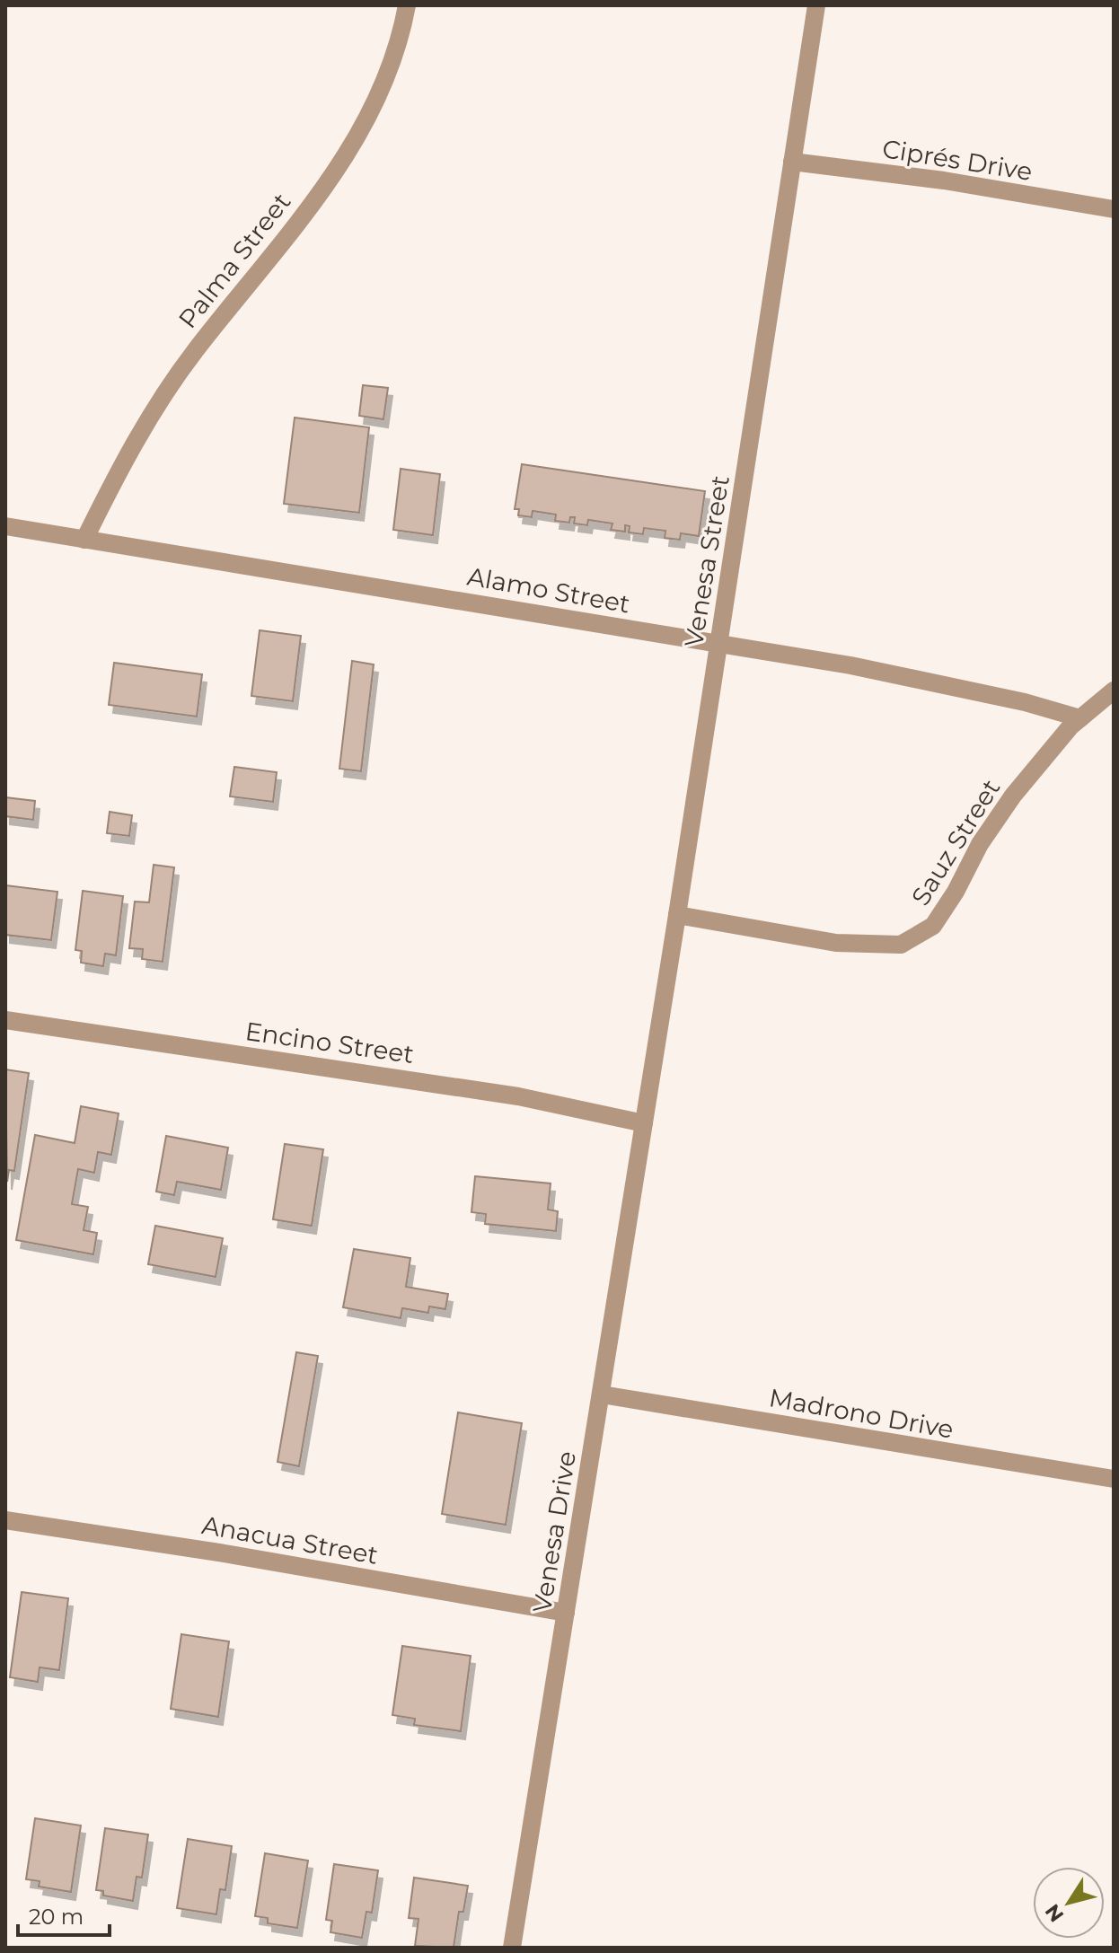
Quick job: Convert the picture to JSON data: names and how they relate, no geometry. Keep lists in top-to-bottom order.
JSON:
{
  "streets": {
    "street": [
      "Ciprés Drive",
      "Palma Street",
      "Venesa Street",
      "Alamo Street",
      "Sauz Street",
      "Encino Street",
      "Madrono Drive",
      "Venesa Drive",
      "Anacua Street"
    ]
  },
  "crossings": [
    ["Ciprés Drive", "Venesa Street"],
    ["Palma Street", "Alamo Street"],
    ["Venesa Street", "Alamo Street"],
    ["Venesa Street", "Sauz Street"],
    ["Venesa Street", "Encino Street"],
    ["Venesa Street", "Venesa Drive"],
    ["Alamo Street", "Sauz Street"],
    ["Encino Street", "Venesa Drive"],
    ["Madrono Drive", "Venesa Drive"],
    ["Venesa Drive", "Anacua Street"]
  ],
  "scale_bar": "20 m",
  "north": "bottom left"
}
